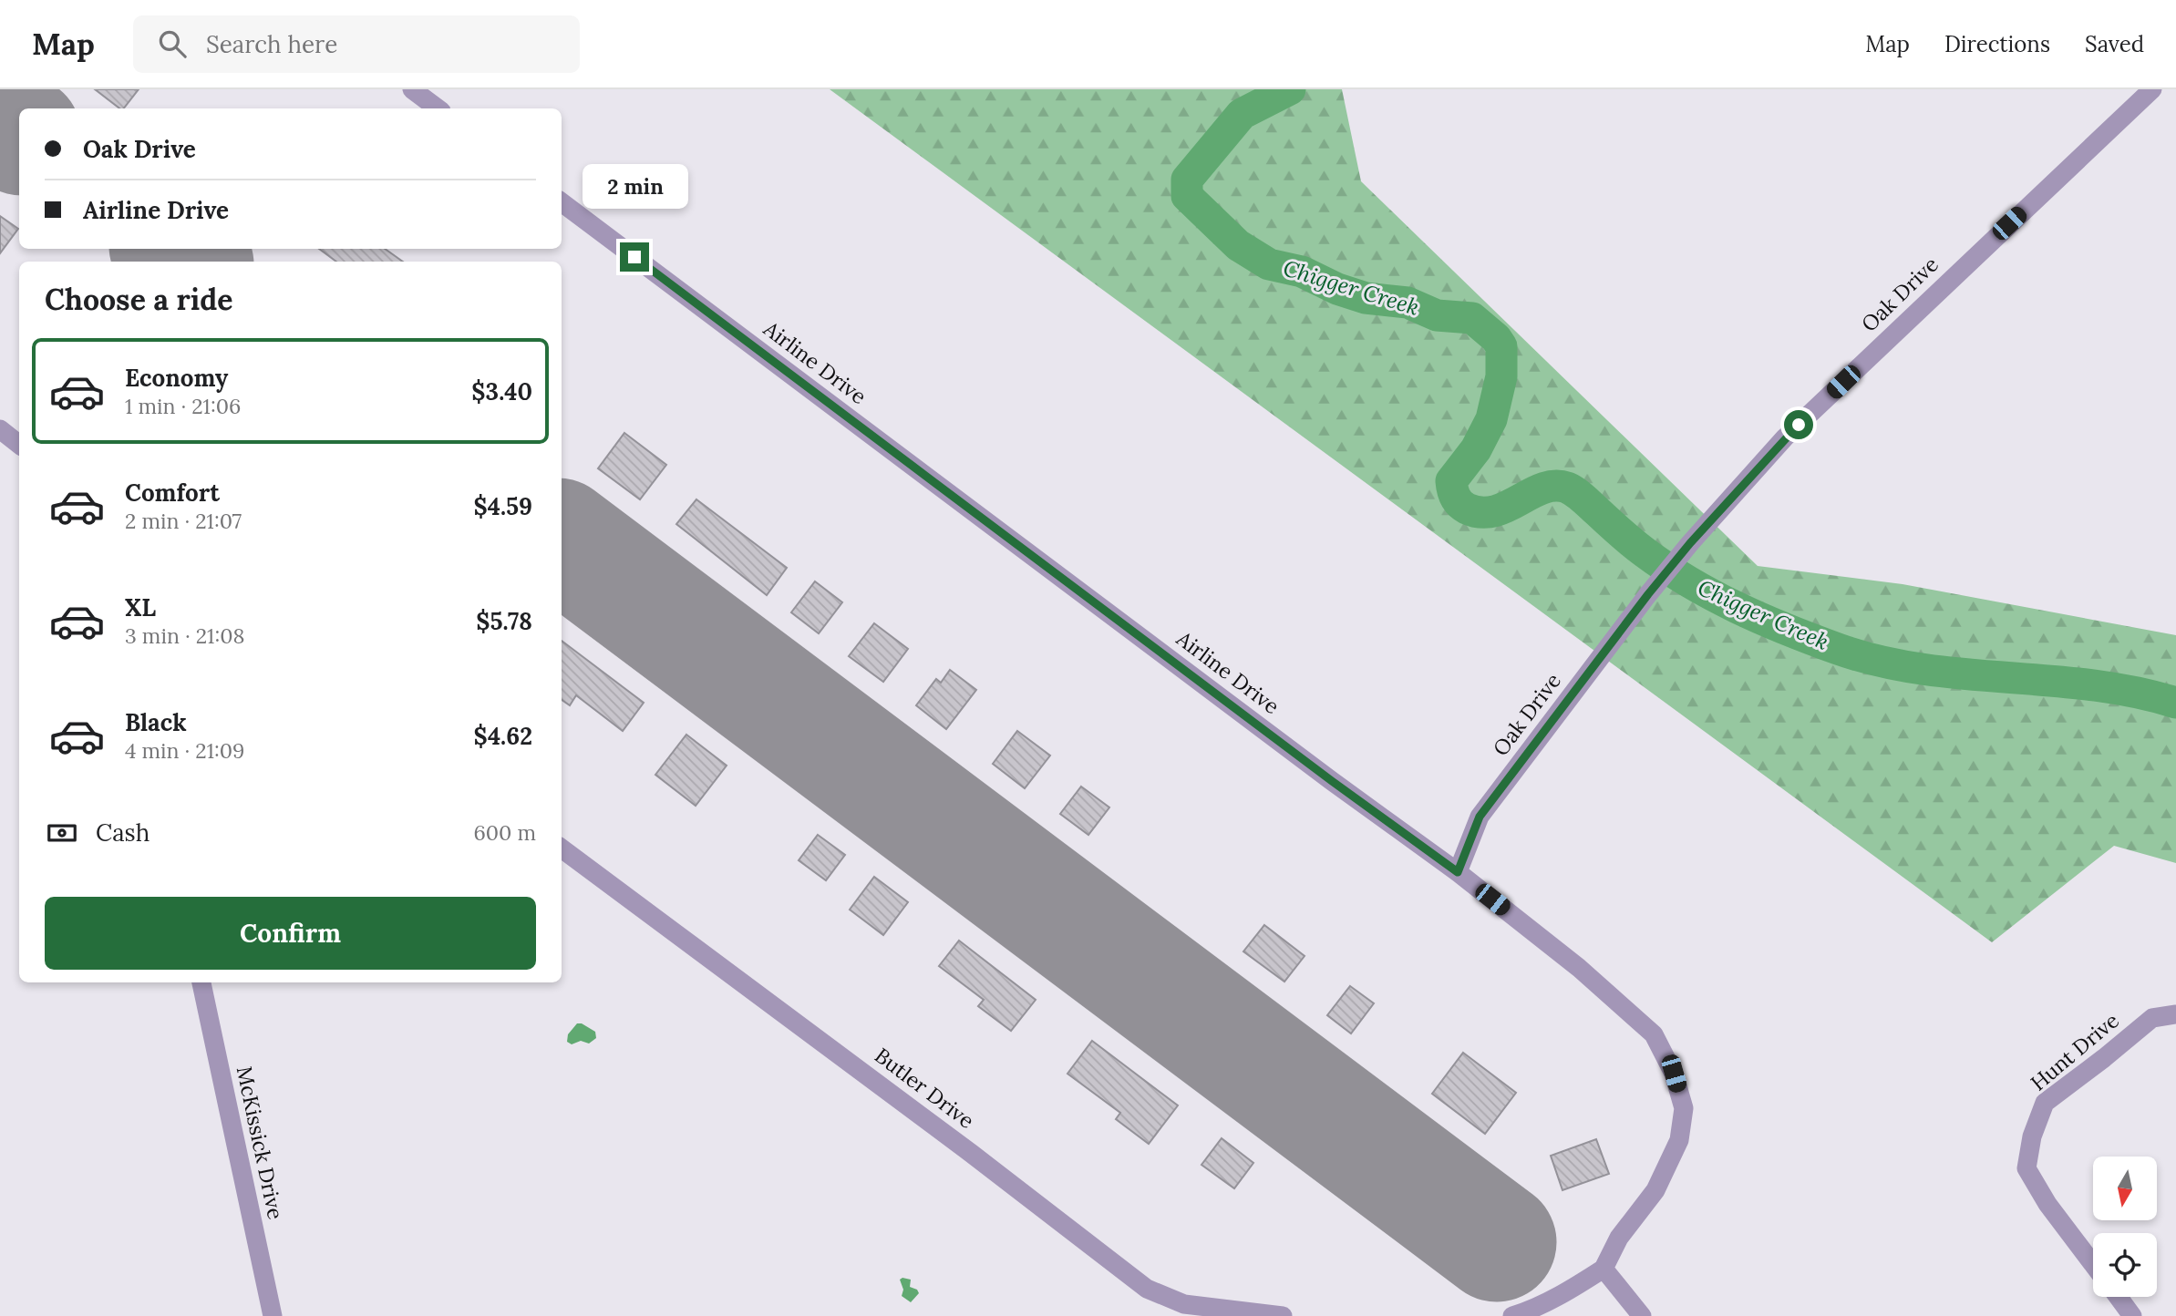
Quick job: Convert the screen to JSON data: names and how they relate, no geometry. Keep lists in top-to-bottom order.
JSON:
{
  "streets": {
    "street": [
      "Oak Drive",
      "Airline Drive",
      "Hunt Drive",
      "Butler Drive",
      "McKissick Drive"
    ]
  },
  "crossings": [
    ["Oak Drive", "Airline Drive"]
  ],
  "water": ["Chigger Creek"],
  "north": "bottom",
  "page": {
    "header": "Map",
    "search": "Search here",
    "nav": ["Map", "Directions", "Saved"],
    "banner": ["Oak Drive", "Airline Drive"],
    "bubble": "2 min",
    "heading": "Choose a ride",
    "list": [
      {
        "name": "Economy",
        "note": "1 min · 21:06",
        "value": "$3.40"
      },
      {
        "name": "Comfort",
        "note": "2 min · 21:07",
        "value": "$4.59"
      },
      {
        "name": "XL",
        "note": "3 min · 21:08",
        "value": "$5.78"
      },
      {
        "name": "Black",
        "note": "4 min · 21:09",
        "value": "$4.62"
      }
    ],
    "pay": ["Cash", "600 m"],
    "buttons": "Confirm"
  }
}
